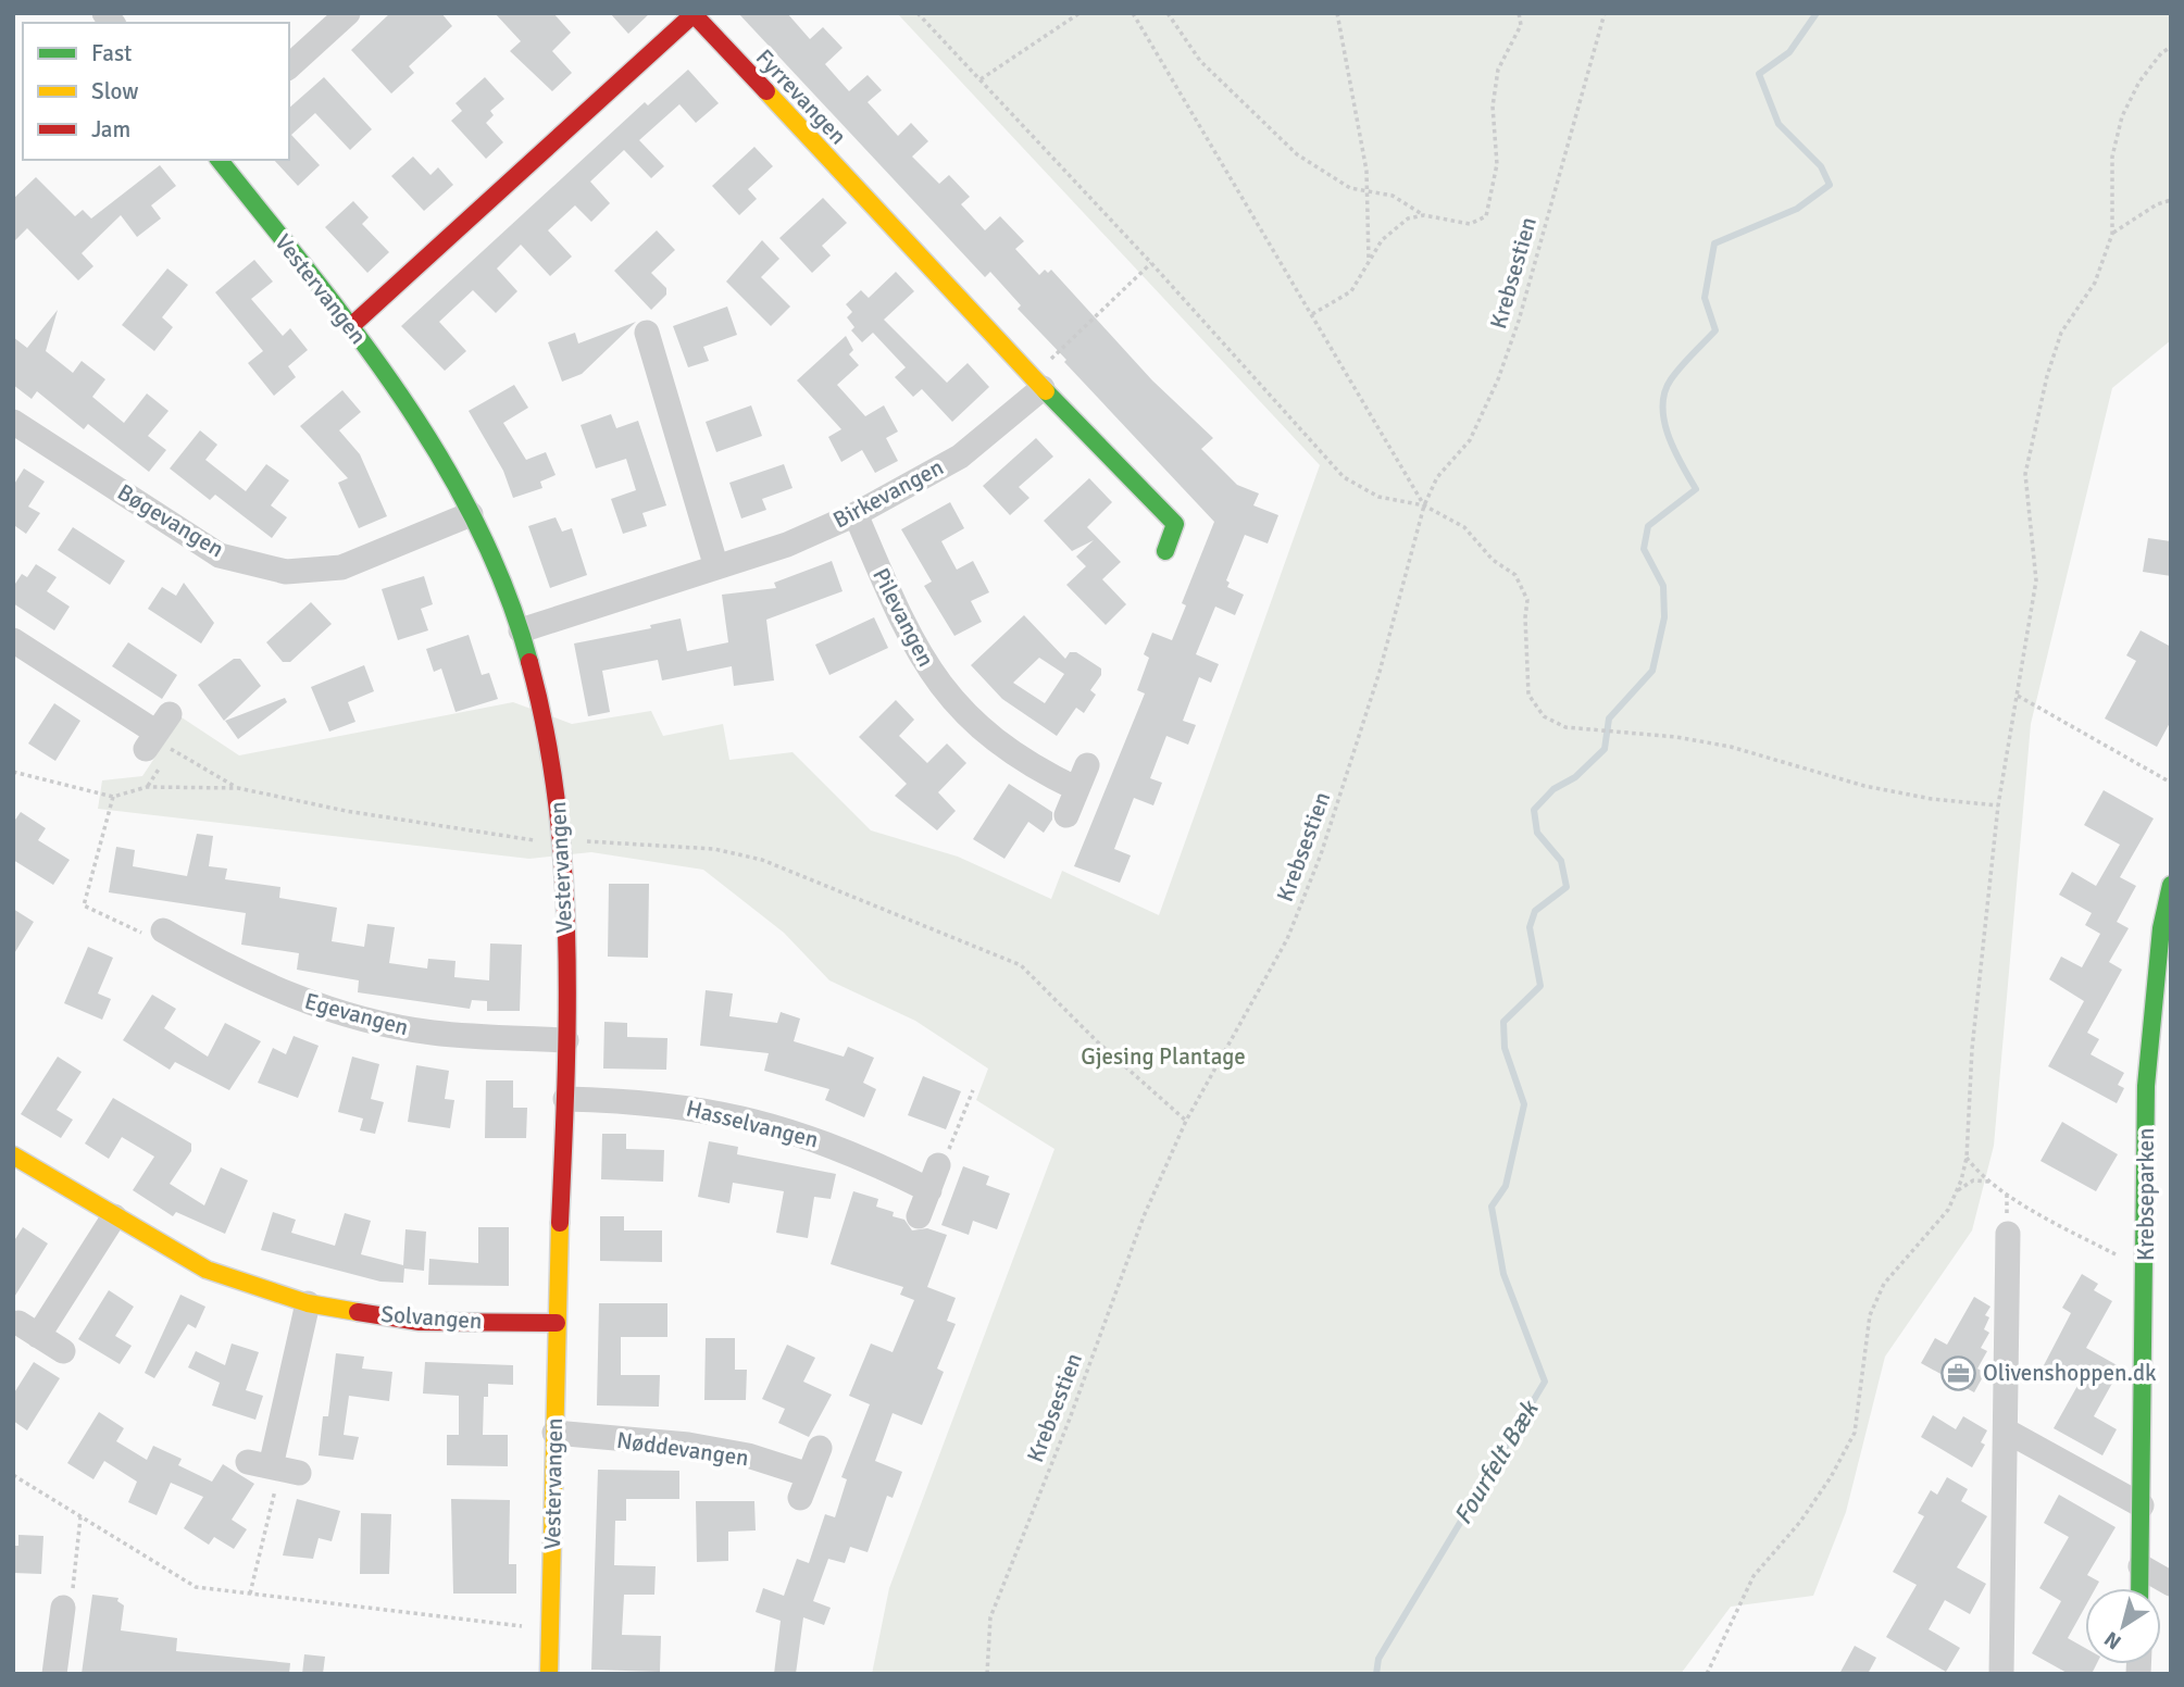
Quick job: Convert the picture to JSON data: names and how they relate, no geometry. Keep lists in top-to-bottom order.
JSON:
{
  "streets": {
    "street": [
      "Fyrrevangen",
      "Vestervangen",
      "Birkevangen",
      "Bøgevangen",
      "Pilevangen",
      "Egevangen",
      "Hasselvangen",
      "Krebseparken",
      "Solvangen",
      "Nøddevangen"
    ],
    "path": ["Krebsestien"]
  },
  "crossings": [
    ["Fyrrevangen", "Vestervangen"],
    ["Fyrrevangen", "Birkevangen"],
    ["Vestervangen", "Birkevangen"],
    ["Vestervangen", "Bøgevangen"],
    ["Vestervangen", "Egevangen"],
    ["Vestervangen", "Hasselvangen"],
    ["Vestervangen", "Solvangen"],
    ["Vestervangen", "Nøddevangen"],
    ["Birkevangen", "Pilevangen"]
  ],
  "water": ["Fourfelt Bæk"],
  "parks": ["Gjesing Plantage"],
  "places": {
    "office": ["Olivenshoppen.dk"]
  },
  "legend": ["Fast", "Slow", "Jam"],
  "north": "bottom left"
}
